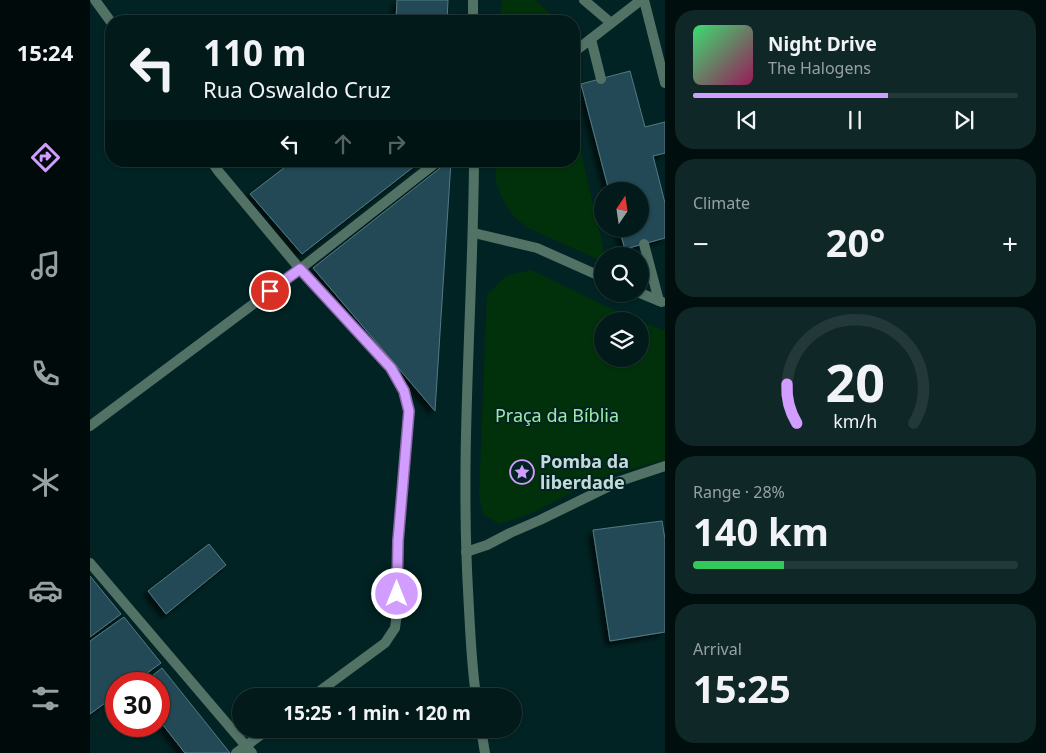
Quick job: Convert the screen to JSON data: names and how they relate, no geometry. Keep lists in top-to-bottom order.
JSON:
{
  "parks": ["Praça da Bíblia"],
  "places": {
    "place": ["Pomba da liberdade"]
  },
  "north": "top",
  "page": {
    "tabs": "15:24",
    "turn": ["110 m", "Rua Oswaldo Cruz"],
    "song": ["Night Drive", "The Halogens"],
    "tile": [
      "Climate",
      ["Range · 28%", "140 km"],
      ["Arrival", "15:25"]
    ],
    "heat": ["−", "20°", "+"],
    "limit": "30",
    "trip": "15:25 · 1 min · 120 m",
    "gauge": ["20", "km/h"]
  }
}
